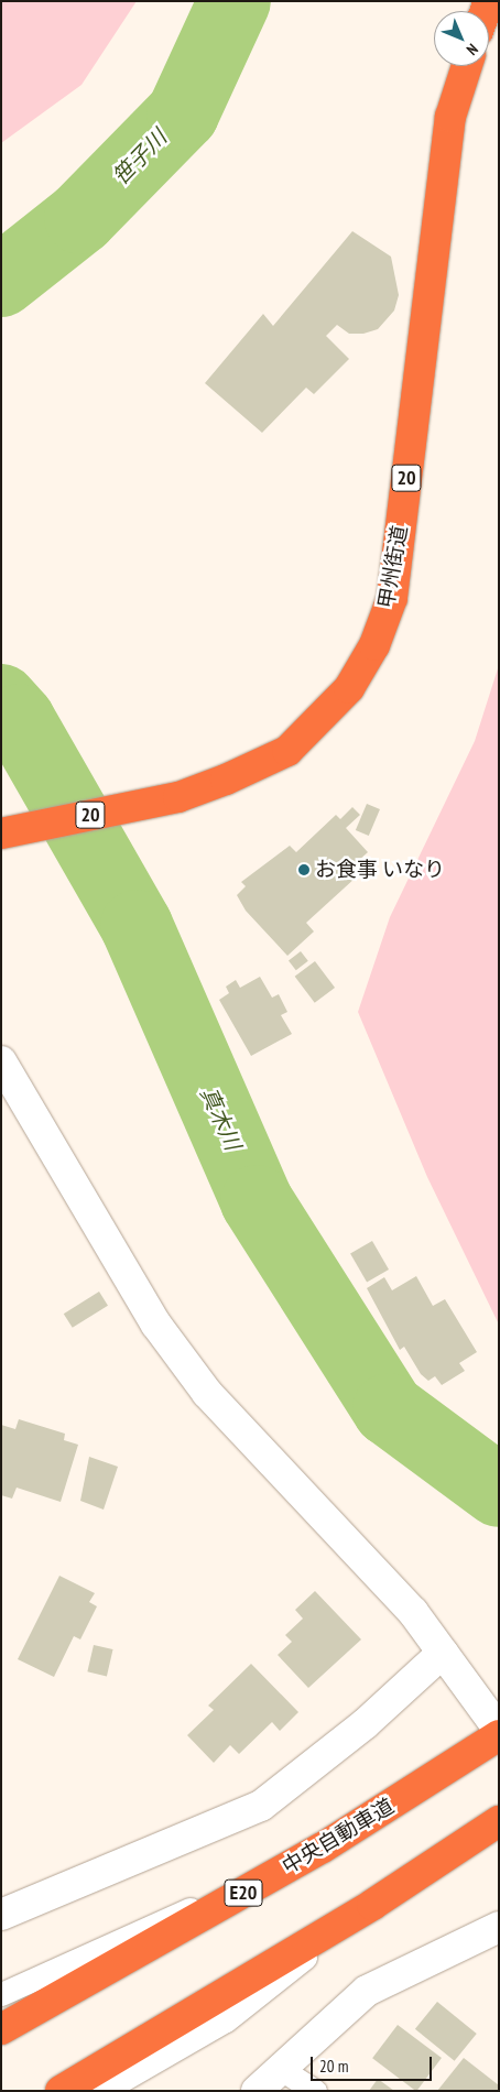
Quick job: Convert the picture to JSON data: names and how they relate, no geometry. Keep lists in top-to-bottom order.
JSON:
{
  "streets": {
    "highway": [
      "20",
      "甲州街道",
      "中央自動車道",
      "E20"
    ]
  },
  "water": ["笹子川", "真木川"],
  "places": ["お食事 いなり"],
  "scale_bar": "20 m",
  "north": "bottom right"
}
